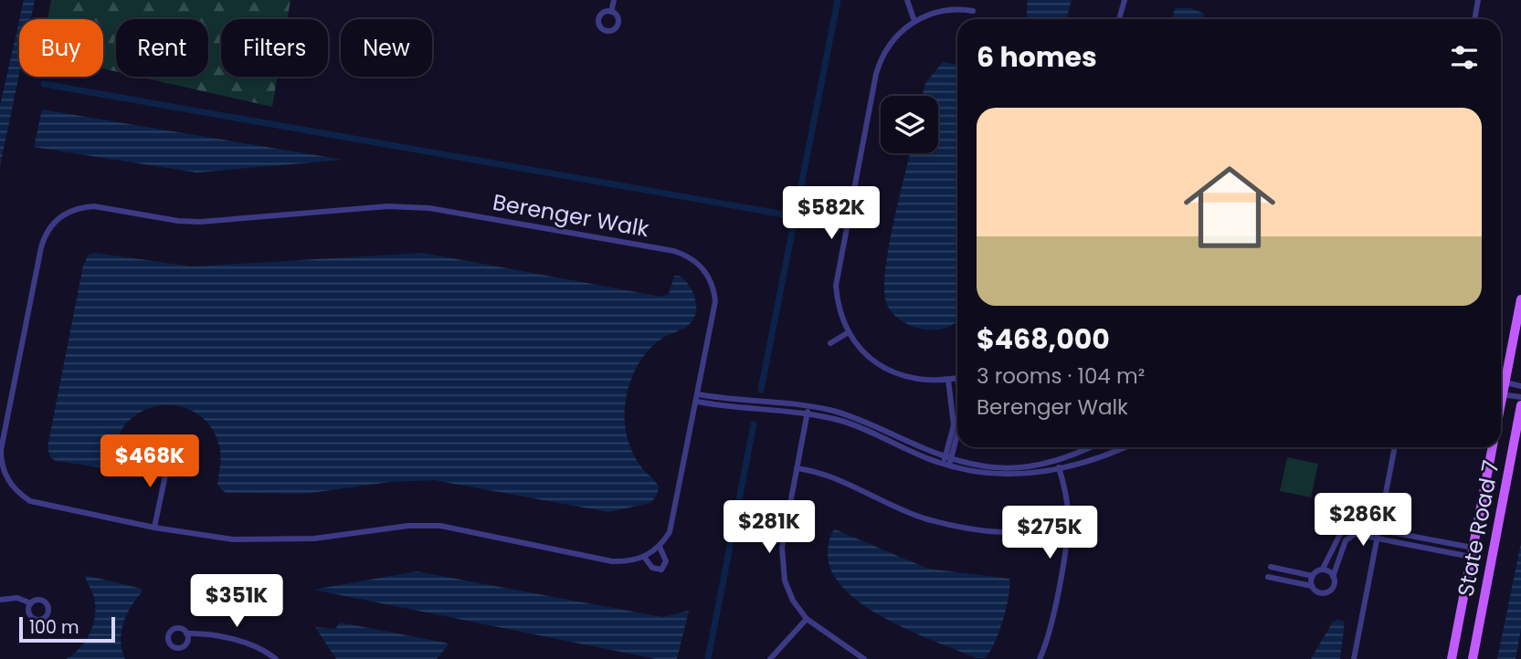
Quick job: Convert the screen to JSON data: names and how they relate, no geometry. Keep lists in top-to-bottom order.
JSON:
{
  "streets": {
    "main road": ["State Road 7"],
    "street": ["Berenger Walk"]
  },
  "scale_bar": "100 m",
  "page": {
    "chip": [
      "Buy",
      "Rent",
      "Filters",
      "New"
    ],
    "heading": "6 homes",
    "list": [
      {
        "name": "$468,000",
        "note": "3 rooms · 104 m² · Berenger Walk"
      }
    ],
    "price": [
      "$582K",
      "$468K",
      "$286K",
      "$281K",
      "$275K",
      "$351K"
    ],
    "scale": "100 m"
  }
}
